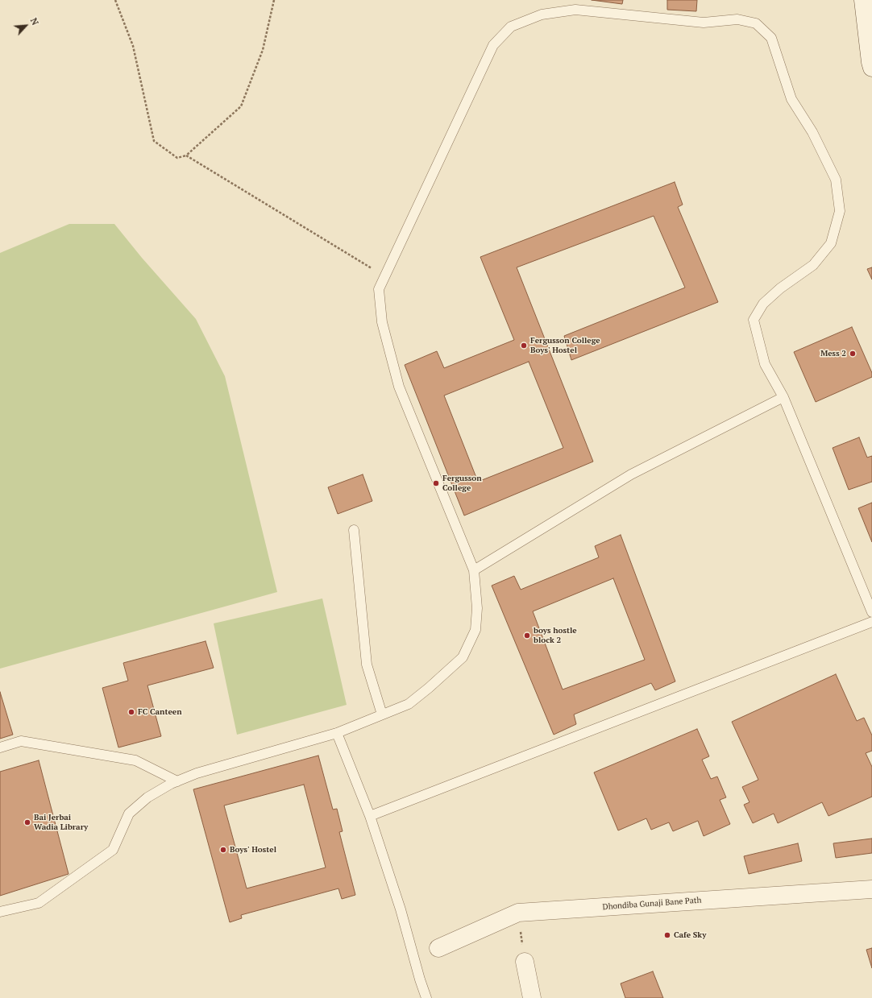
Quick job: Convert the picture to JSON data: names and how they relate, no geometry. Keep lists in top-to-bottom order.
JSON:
{
  "streets": {
    "street": ["Dhondiba Gunaji Bane Path"]
  },
  "places": [
    "Fergusson College Boys' Hostel",
    "Mess 2",
    "Fergusson College",
    "boys hostle block 2",
    "FC Canteen",
    "Bai Jerbai Wadia Library",
    "Boys' Hostel",
    "Cafe Sky"
  ],
  "north": "top right"
}
